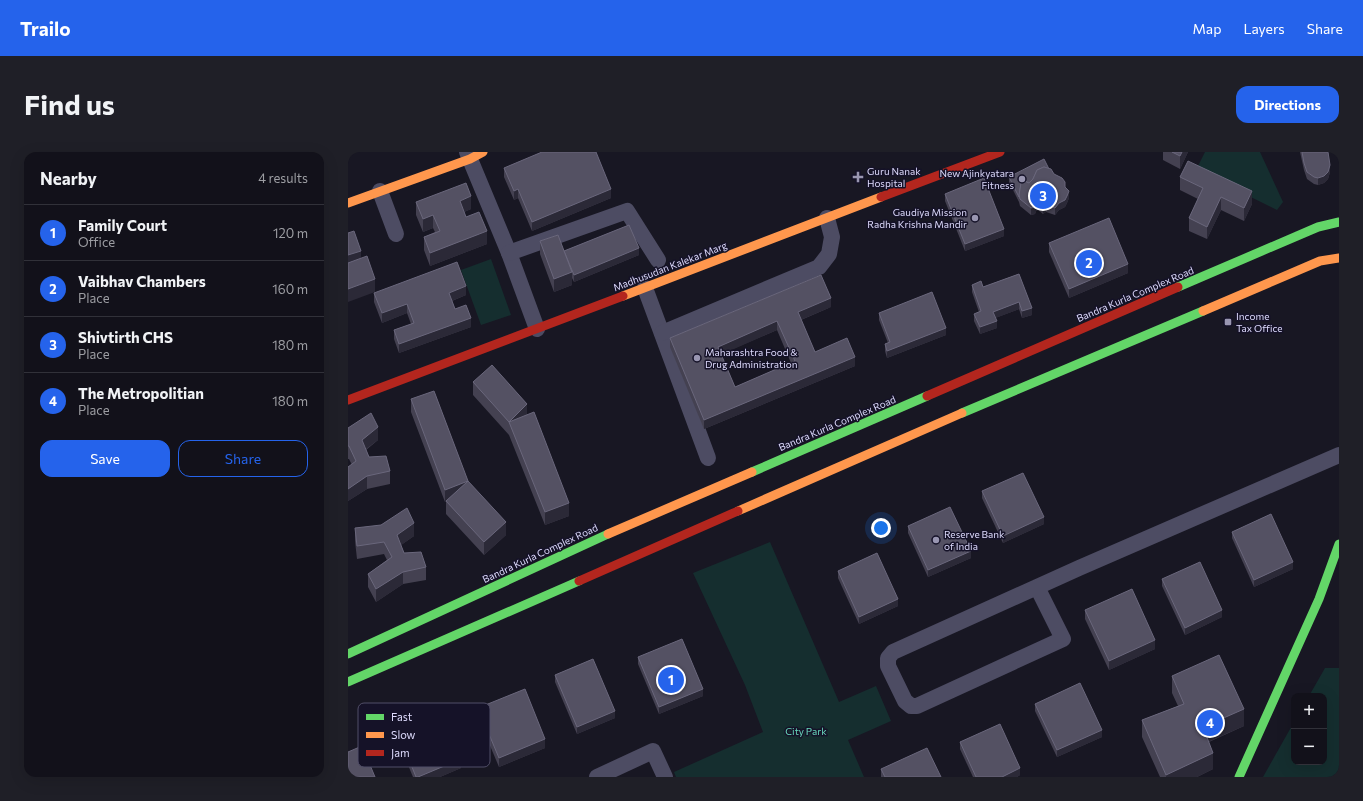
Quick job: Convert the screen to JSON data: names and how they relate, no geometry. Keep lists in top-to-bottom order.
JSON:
{
  "streets": {
    "main road": ["Madhusudan Kalekar Marg", "Bandra Kurla Complex Road"]
  },
  "parks": ["City Park"],
  "places": {
    "health": ["Guru Nanak Hospital"],
    "other": [
      "New Ajinkyatara Fitness",
      "Gaudiya Mission Radha Krishna Mandir",
      "Maharashtra Food & Drug Administration",
      "Reserve Bank of India"
    ],
    "transit": ["Income Tax Office"]
  },
  "legend": ["Fast", "Slow", "Jam"],
  "page": {
    "header": "Trailo",
    "nav": ["Map", "Layers", "Share"],
    "buttons": [
      "Directions",
      ["Save", "Share"]
    ],
    "title": "Find us",
    "heading": ["Nearby", "4 results"],
    "pins": [
      "3",
      "2",
      "1",
      "4"
    ],
    "list": [
      {
        "mark": "1",
        "name": "Family Court",
        "note": "Office",
        "value": "120 m"
      },
      {
        "mark": "2",
        "name": "Vaibhav Chambers",
        "note": "Place",
        "value": "160 m"
      },
      {
        "mark": "3",
        "name": "Shivtirth CHS",
        "note": "Place",
        "value": "180 m"
      },
      {
        "mark": "4",
        "name": "The Metropolitian",
        "note": "Place",
        "value": "180 m"
      }
    ],
    "map_buttons": ["+", "−"]
  }
}
